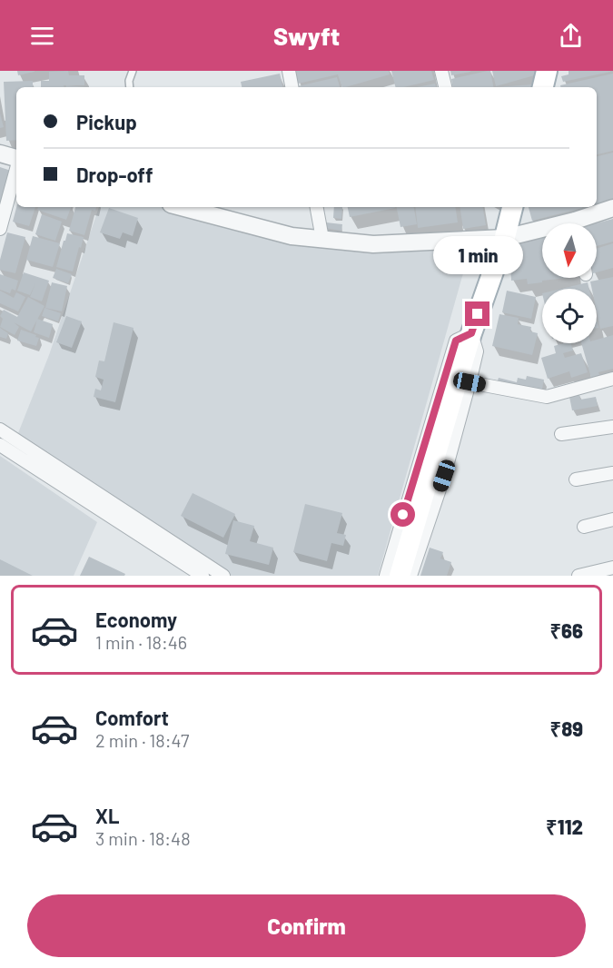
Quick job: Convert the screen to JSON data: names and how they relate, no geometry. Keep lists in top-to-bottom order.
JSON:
{
  "north": "bottom",
  "page": {
    "header": "Swyft",
    "banner": ["Pickup", "Drop-off"],
    "bubble": "1 min",
    "list": [
      {
        "name": "Economy",
        "note": "1 min · 18:46",
        "value": "₹66"
      },
      {
        "name": "Comfort",
        "note": "2 min · 18:47",
        "value": "₹89"
      },
      {
        "name": "XL",
        "note": "3 min · 18:48",
        "value": "₹112"
      }
    ],
    "buttons": "Confirm"
  }
}
